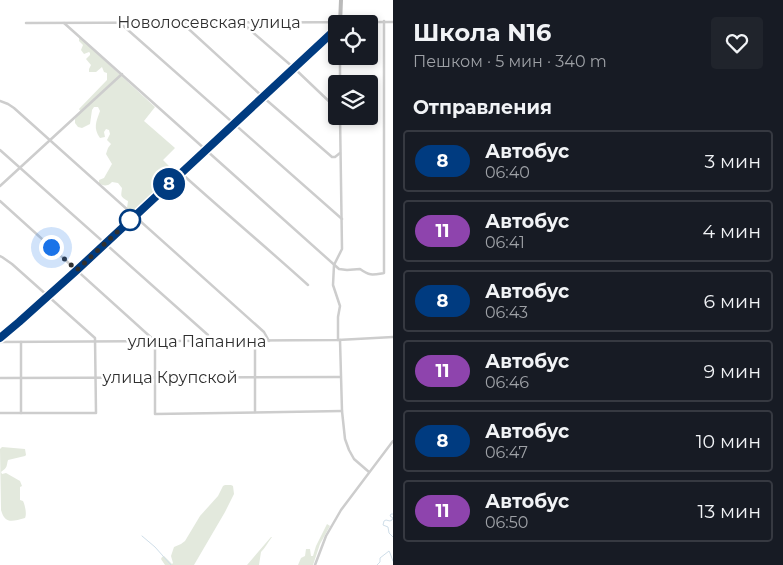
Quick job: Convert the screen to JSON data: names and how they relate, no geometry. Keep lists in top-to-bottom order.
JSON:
{
  "streets": {
    "street": ["Новолосевская улица", "улица Папанина", "улица Крупской"]
  },
  "lines": ["bus line 8"],
  "page": {
    "on_map": "8",
    "heading": [
      ["Школа N16", "Пешком · 5 мин · 340 m"],
      "Отправления"
    ],
    "list": [
      {
        "mark": "8",
        "name": "Автобус",
        "note": "06:40",
        "value": "3 мин"
      },
      {
        "mark": "11",
        "name": "Автобус",
        "note": "06:41",
        "value": "4 мин"
      },
      {
        "mark": "8",
        "name": "Автобус",
        "note": "06:43",
        "value": "6 мин"
      },
      {
        "mark": "11",
        "name": "Автобус",
        "note": "06:46",
        "value": "9 мин"
      },
      {
        "mark": "8",
        "name": "Автобус",
        "note": "06:47",
        "value": "10 мин"
      },
      {
        "mark": "11",
        "name": "Автобус",
        "note": "06:50",
        "value": "13 мин"
      }
    ]
  }
}
